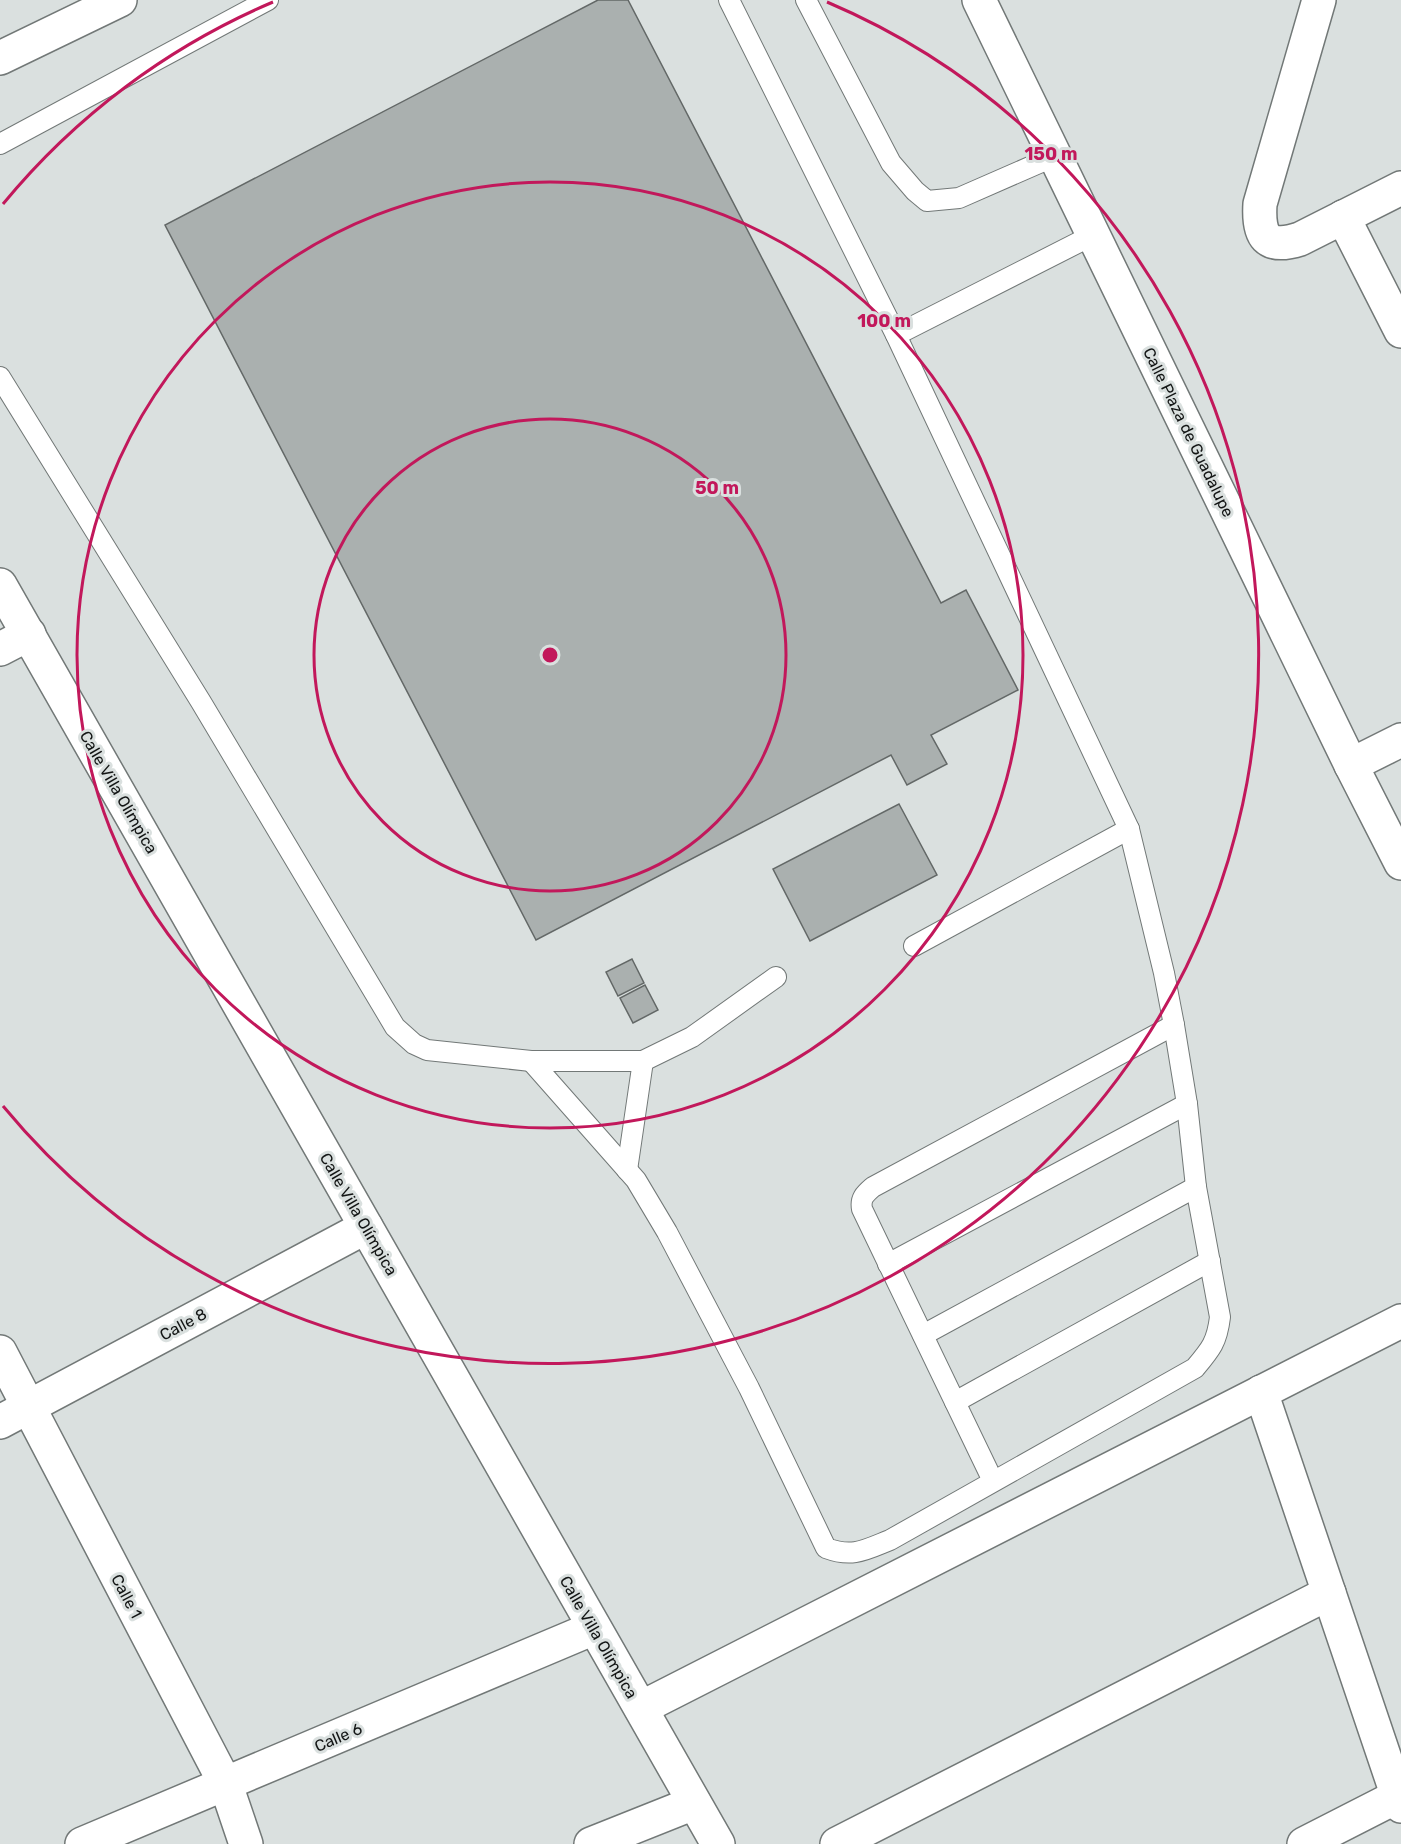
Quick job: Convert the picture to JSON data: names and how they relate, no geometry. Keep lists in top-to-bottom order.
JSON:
{
  "streets": {
    "street": [
      "Calle Plaza de Guadalupe",
      "Calle Villa Olímpica",
      "Calle 8",
      "Calle 1",
      "Calle 6"
    ]
  },
  "crossings": [
    ["Calle Villa Olímpica", "Calle 8"],
    ["Calle Villa Olímpica", "Calle 6"],
    ["Calle 8", "Calle 1"],
    ["Calle 1", "Calle 6"]
  ],
  "rings": ["150 m", "100 m", "50 m"]
}
